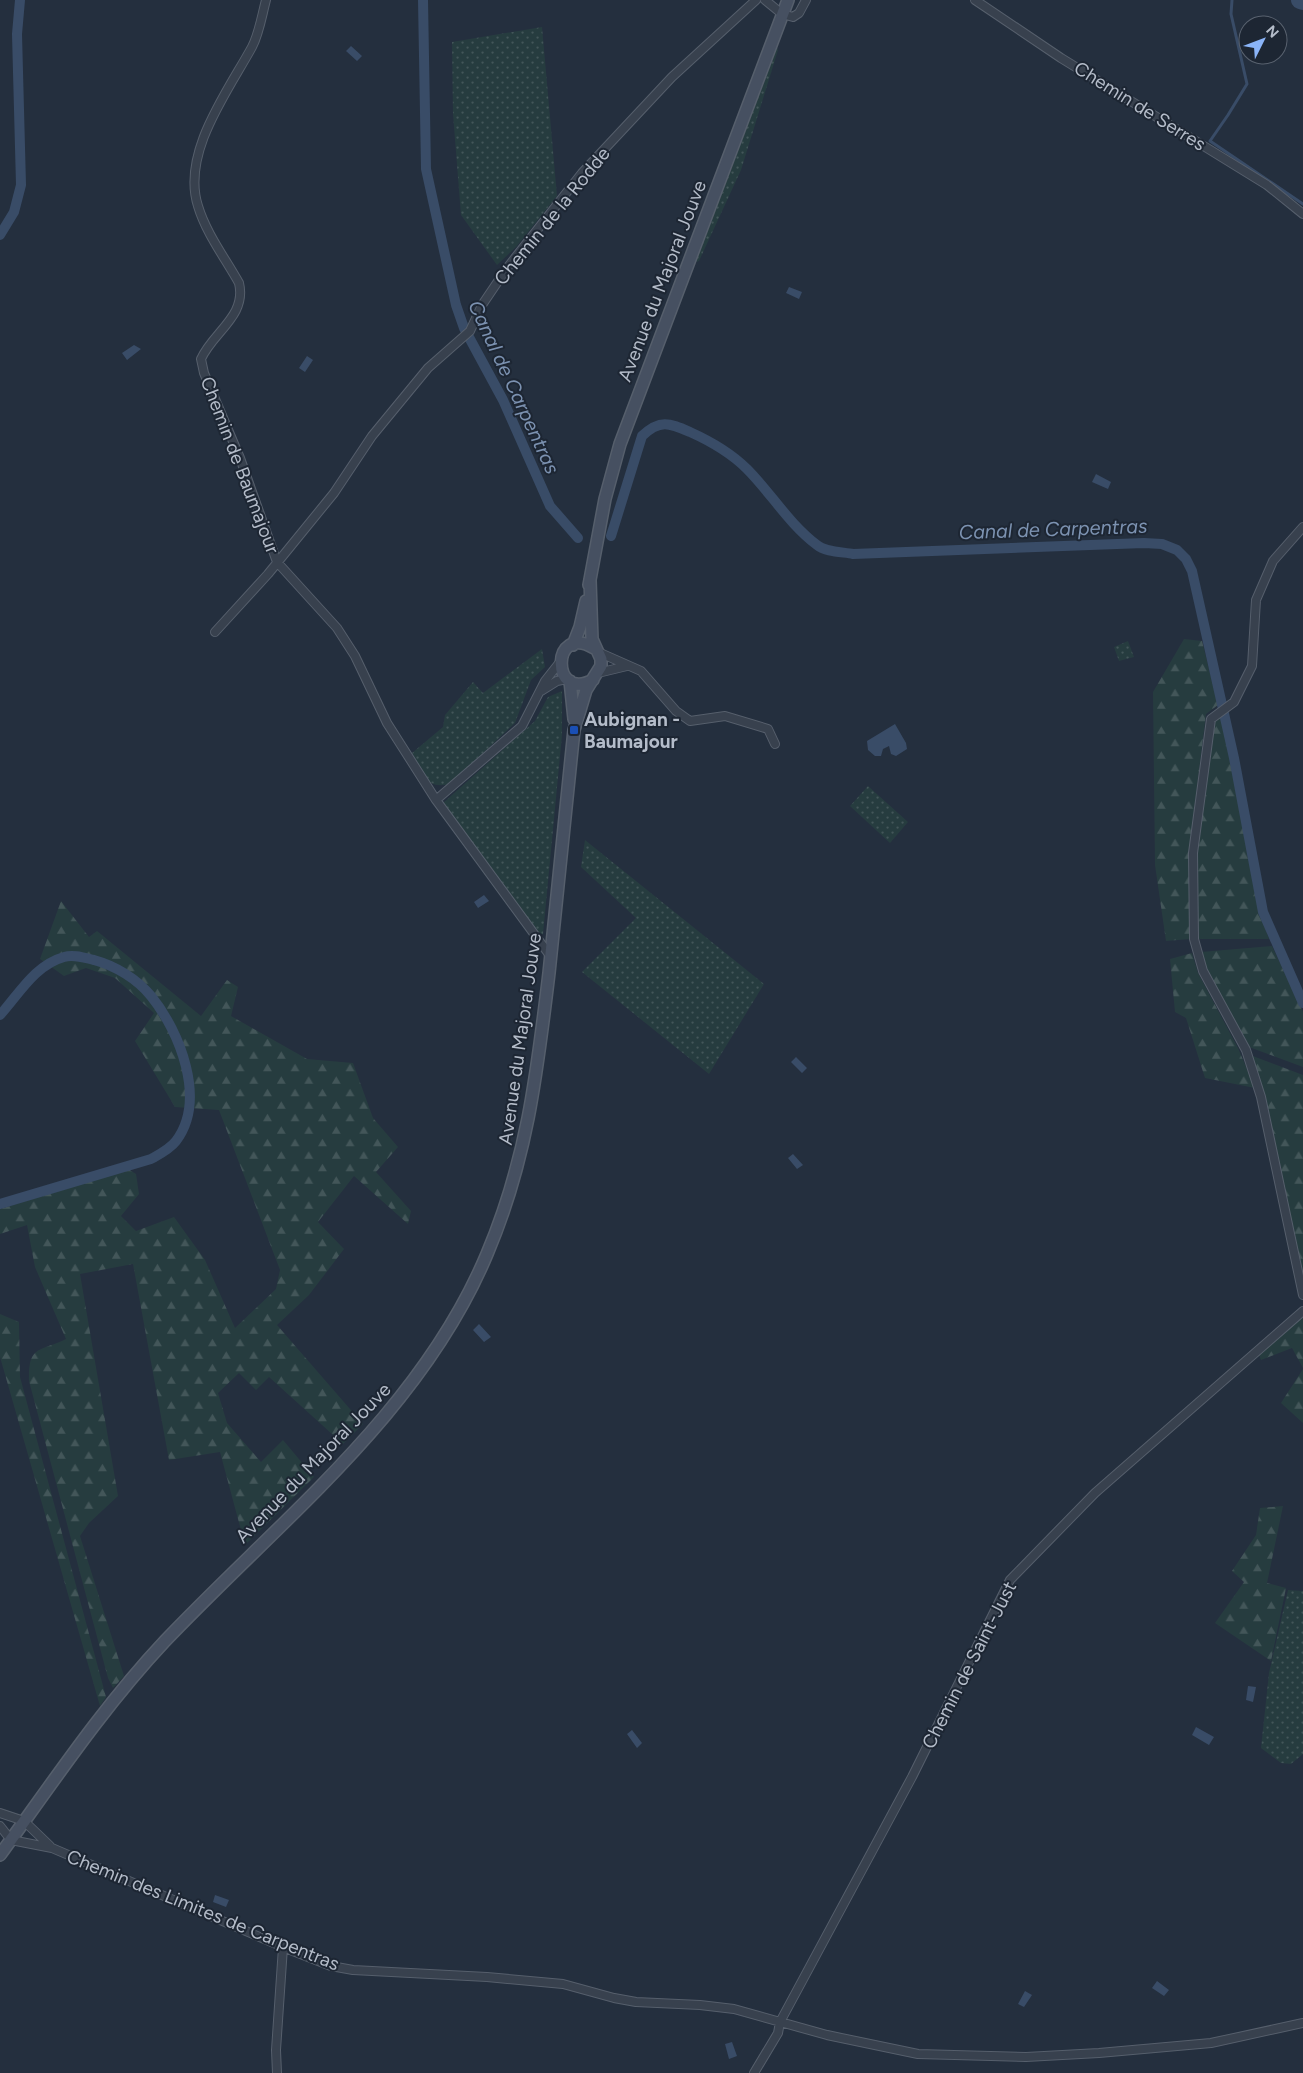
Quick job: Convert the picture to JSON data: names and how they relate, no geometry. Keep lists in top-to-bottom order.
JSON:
{
  "streets": {
    "main road": ["Avenue du Majoral Jouve"],
    "street": [
      "Chemin de Serres",
      "Chemin de la Rodde",
      "Chemin de Baumajour",
      "Chemin de Saint-Just",
      "Chemin des Limites de Carpentras"
    ]
  },
  "crossings": [
    ["Chemin de la Rodde", "Chemin de Baumajour"],
    ["Avenue du Majoral Jouve", "Chemin de Baumajour"],
    ["Avenue du Majoral Jouve", "Chemin des Limites de Carpentras"],
    ["Chemin de Saint-Just", "Chemin des Limites de Carpentras"]
  ],
  "water": ["Canal de Carpentras"],
  "places": {
    "transit": ["Aubignan - Baumajour"]
  },
  "north": "top right"
}
